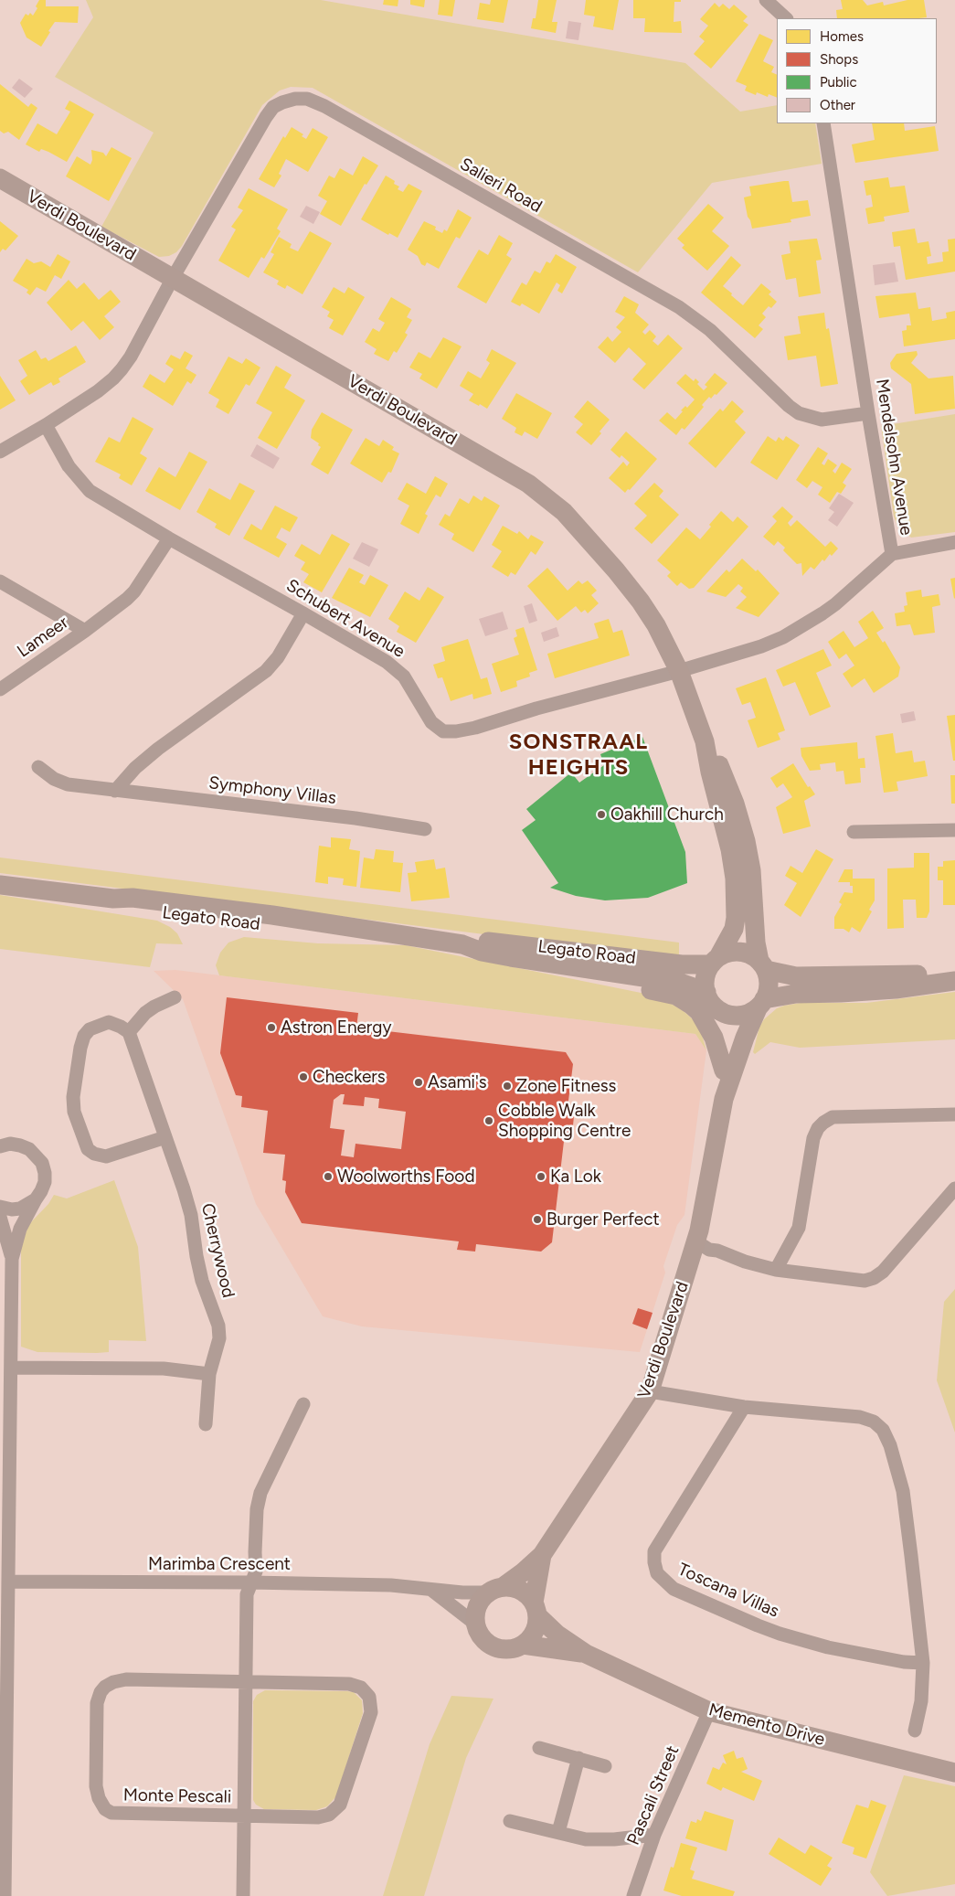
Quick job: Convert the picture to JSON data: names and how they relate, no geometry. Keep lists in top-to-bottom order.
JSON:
{
  "streets": {
    "street": [
      "Salieri Road",
      "Verdi Boulevard",
      "Mendelsohn Avenue",
      "Schubert Avenue",
      "Lameer",
      "Symphony Villas",
      "Legato Road",
      "Cherrywood",
      "Marimba Crescent",
      "Toscana Villas",
      "Memento Drive",
      "Pascali Street",
      "Monte Pescali"
    ]
  },
  "crossings": [
    ["Salieri Road", "Verdi Boulevard"],
    ["Salieri Road", "Mendelsohn Avenue"],
    ["Salieri Road", "Schubert Avenue"],
    ["Verdi Boulevard", "Mendelsohn Avenue"],
    ["Verdi Boulevard", "Schubert Avenue"],
    ["Verdi Boulevard", "Legato Road"],
    ["Verdi Boulevard", "Marimba Crescent"],
    ["Verdi Boulevard", "Memento Drive"],
    ["Mendelsohn Avenue", "Schubert Avenue"],
    ["Schubert Avenue", "Lameer"],
    ["Marimba Crescent", "Memento Drive"],
    ["Marimba Crescent", "Monte Pescali"],
    ["Memento Drive", "Pascali Street"]
  ],
  "districts": ["SONSTRAAL HEIGHTS"],
  "places": [
    "Oakhill Church",
    "Astron Energy",
    "Checkers",
    "Asami's",
    "Zone Fitness",
    "Cobble Walk Shopping Centre",
    "Woolworths Food",
    "Ka Lok",
    "Burger Perfect"
  ],
  "legend": [
    "Homes",
    "Shops",
    "Public",
    "Other"
  ]
}
